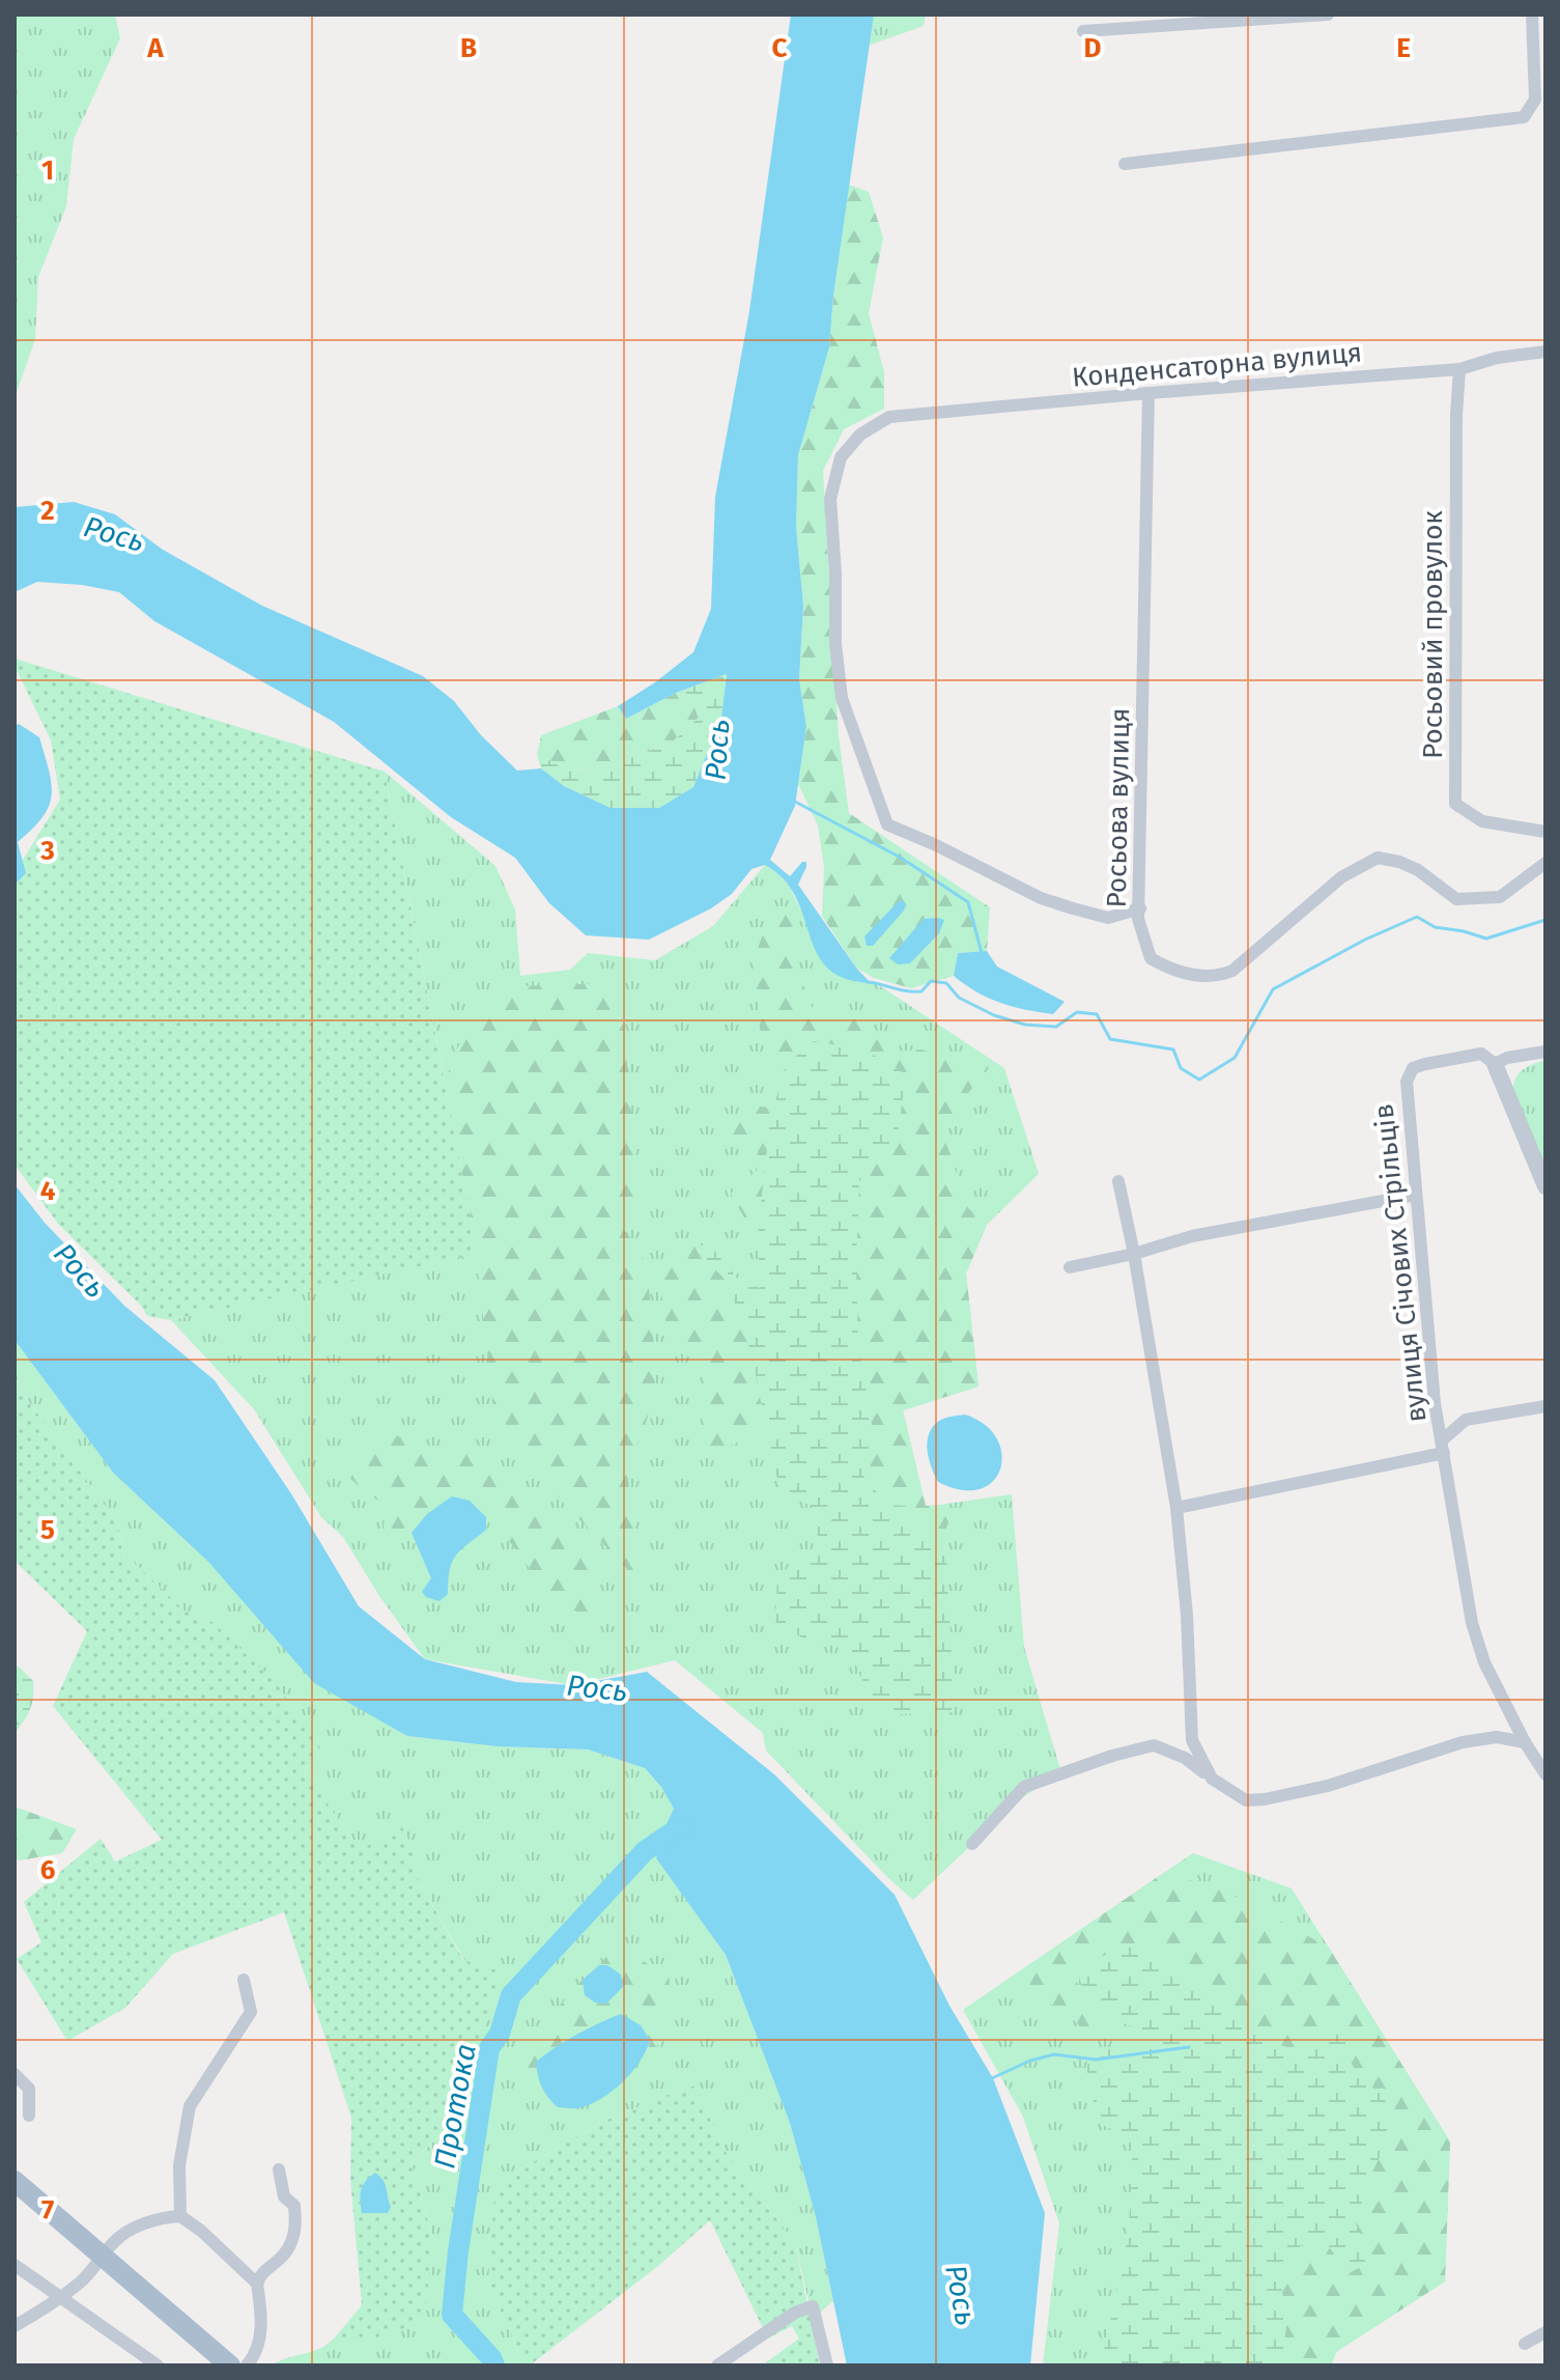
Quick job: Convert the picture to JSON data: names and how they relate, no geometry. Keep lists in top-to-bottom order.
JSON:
{
  "streets": {
    "street": [
      "Конденсаторна вулиця",
      "Росьовий провулок",
      "Росьова вулиця",
      "вулиця Січових Стрільців"
    ]
  },
  "crossings": [
    ["Конденсаторна вулиця", "Росьовий провулок"],
    ["Конденсаторна вулиця", "Росьова вулиця"]
  ],
  "water": ["Рось", "Протока"],
  "grid": {
    "columns": [
      "A",
      "B",
      "C",
      "D",
      "E"
    ],
    "rows": [
      "1",
      "2",
      "3",
      "4",
      "5",
      "6",
      "7"
    ]
  }
}
